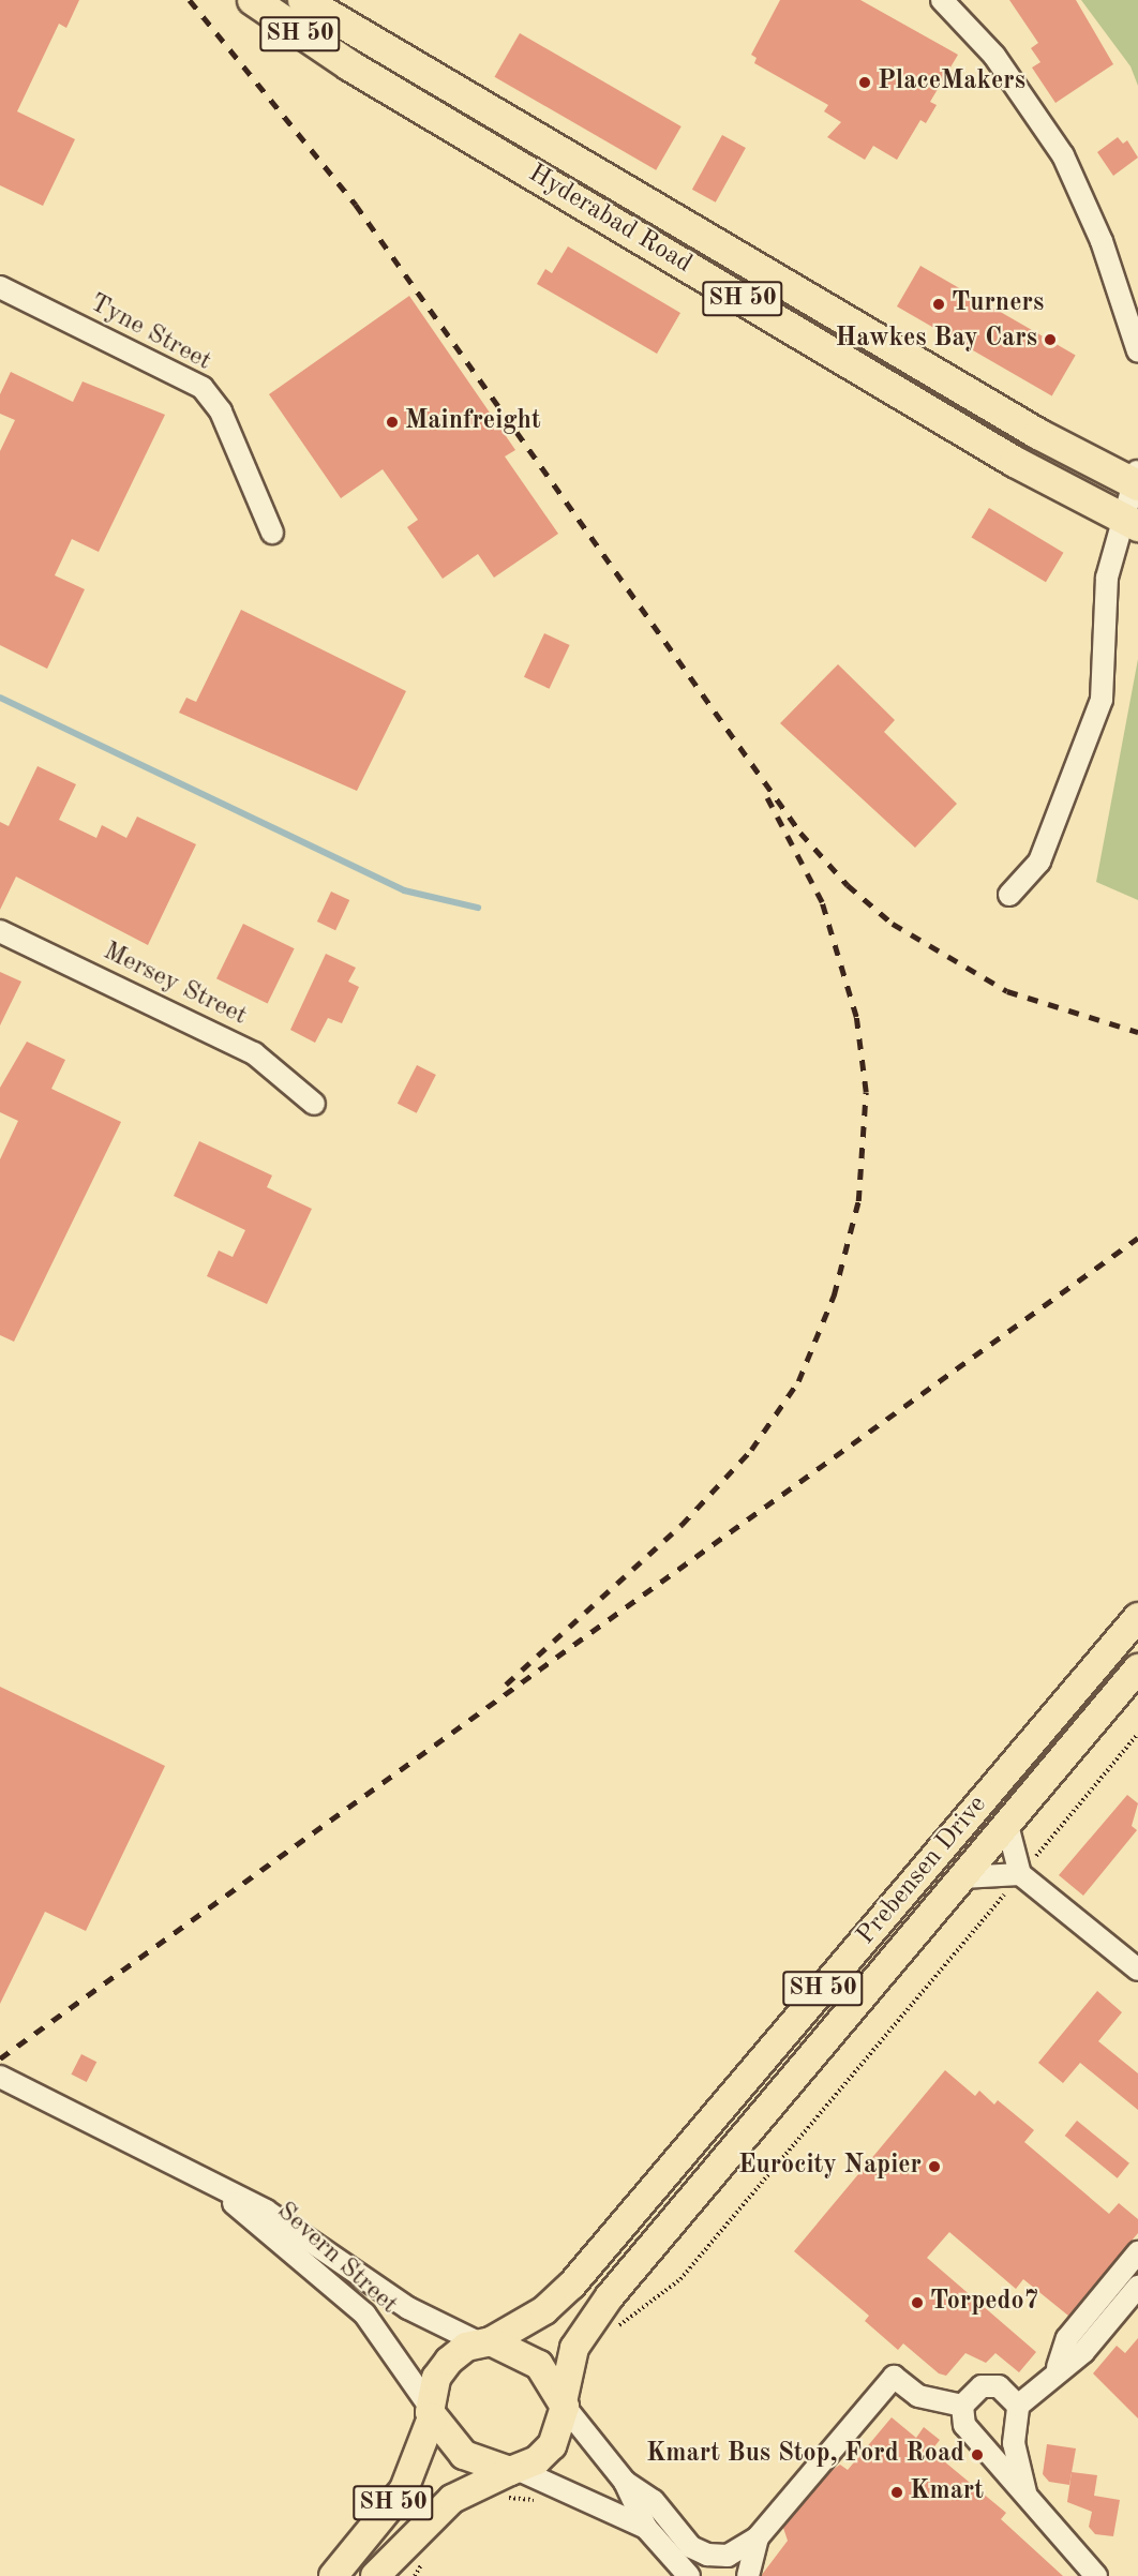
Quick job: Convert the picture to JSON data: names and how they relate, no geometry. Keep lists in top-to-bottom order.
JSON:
{
  "streets": {
    "highway": ["SH 50", "Hyderabad Road"],
    "main road": ["Prebensen Drive"],
    "street": ["Tyne Street", "Mersey Street", "Severn Street"]
  },
  "crossings": [
    ["SH 50", "Prebensen Drive"],
    ["SH 50", "Severn Street"],
    ["Prebensen Drive", "Severn Street"]
  ],
  "places": [
    "PlaceMakers",
    "Turners",
    "Hawkes Bay Cars",
    "Mainfreight",
    "Eurocity Napier",
    "Torpedo7",
    "Kmart Bus Stop, Ford Road",
    "Kmart"
  ]
}
